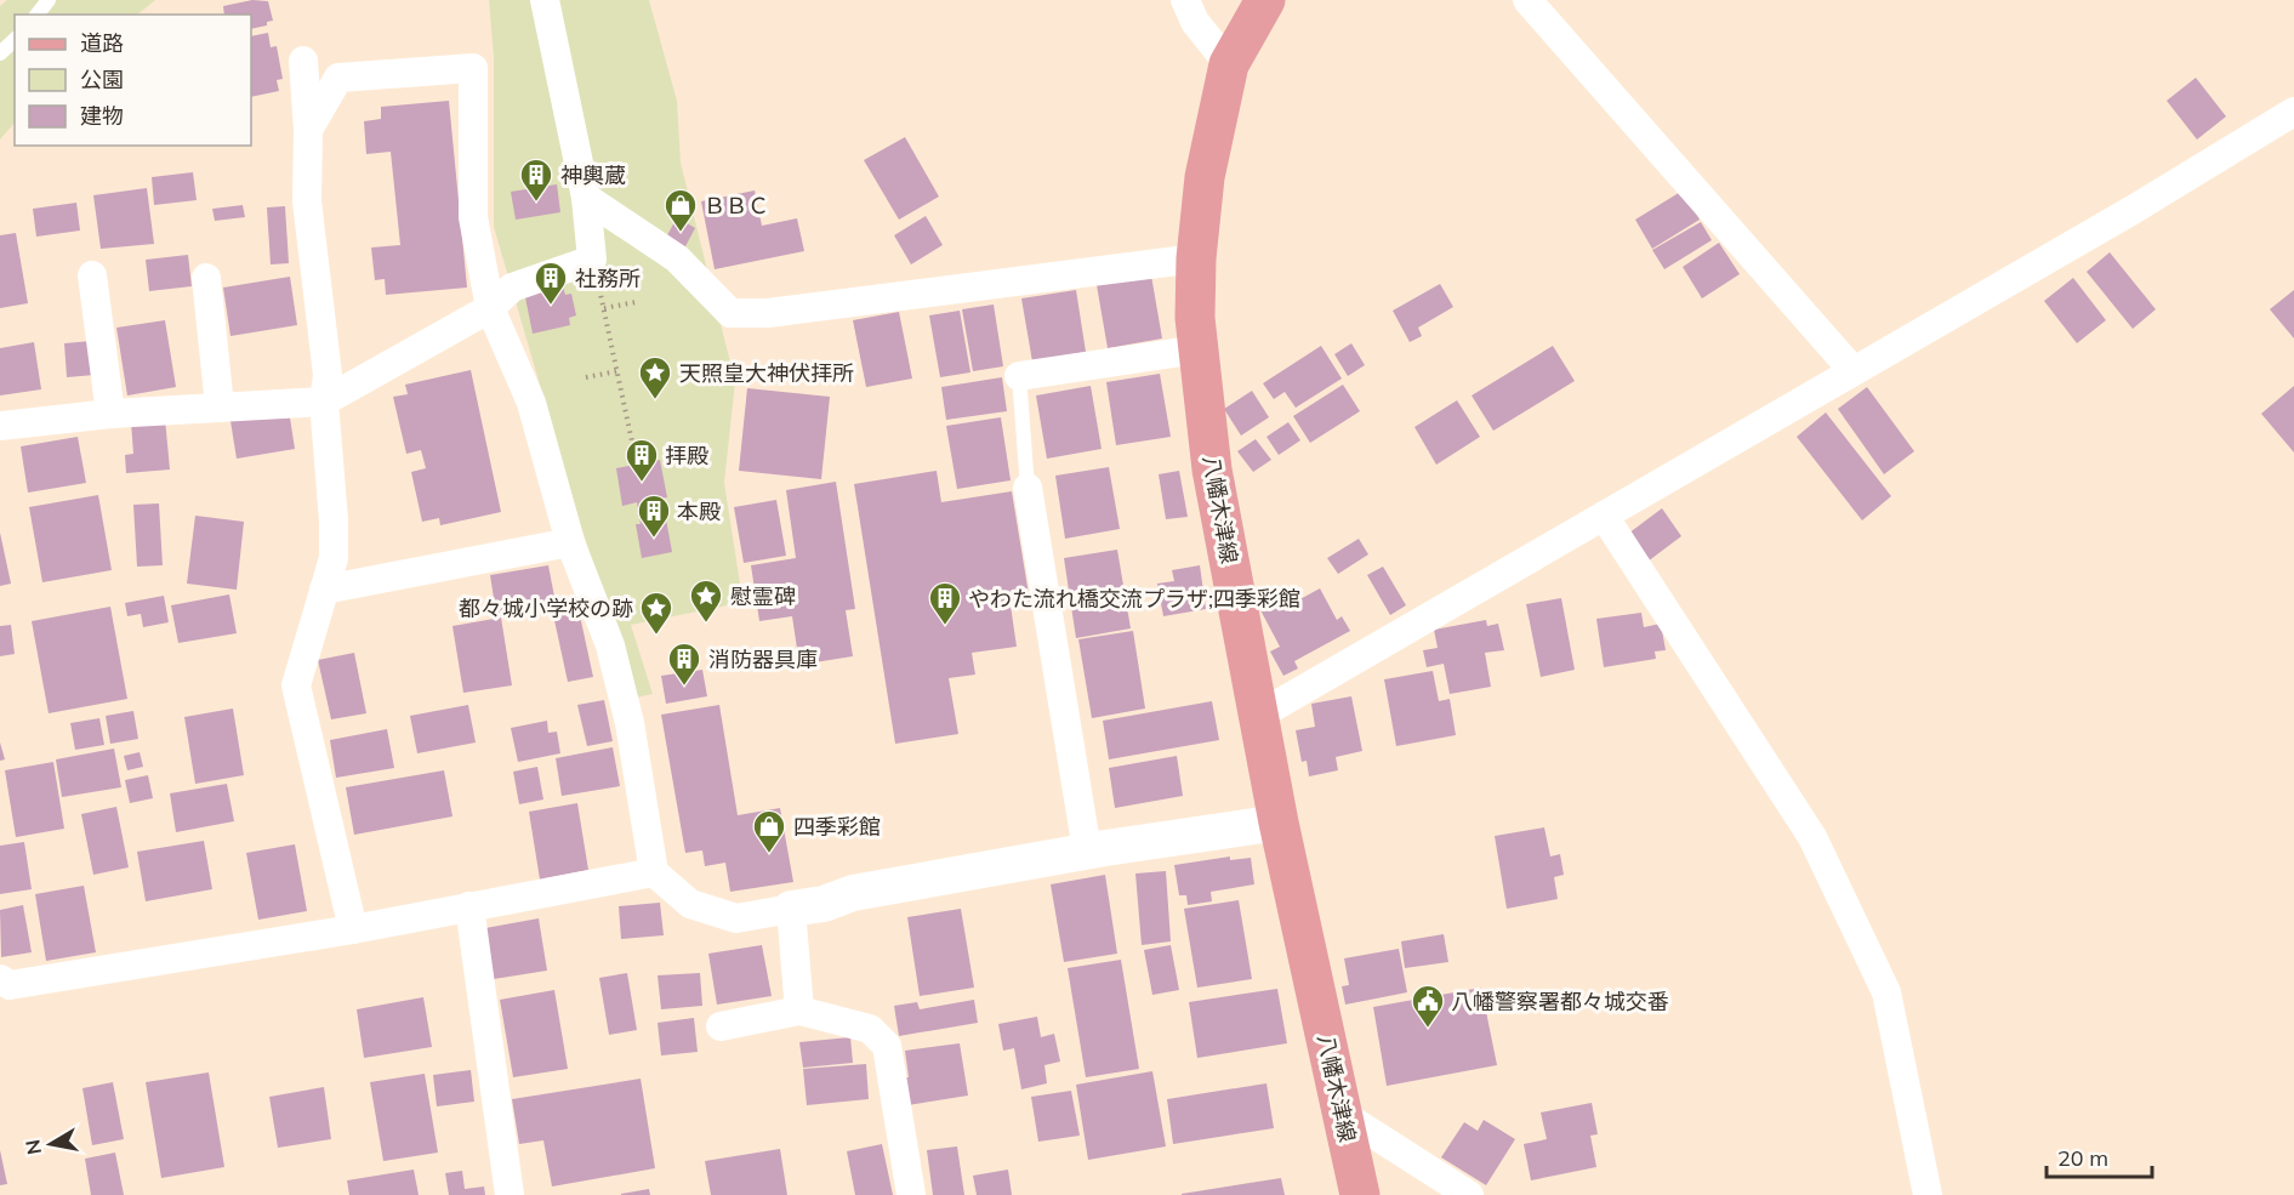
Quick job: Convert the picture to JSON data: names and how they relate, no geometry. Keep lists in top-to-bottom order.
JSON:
{
  "streets": {
    "main road": ["八幡木津線"]
  },
  "places": {
    "building": [
      "神輿蔵",
      "社務所",
      "拝殿",
      "本殿",
      "やわた流れ橋交流プラザ;四季彩館",
      "消防器具庫"
    ],
    "shop": ["ＢＢＣ", "四季彩館"],
    "place": ["天照皇大神伏拝所", "慰霊碑", "都々城小学校の跡"],
    "public building": ["八幡警察署都々城交番"]
  },
  "legend": ["道路", "公園", "建物"],
  "scale_bar": "20 m",
  "north": "left"
}
